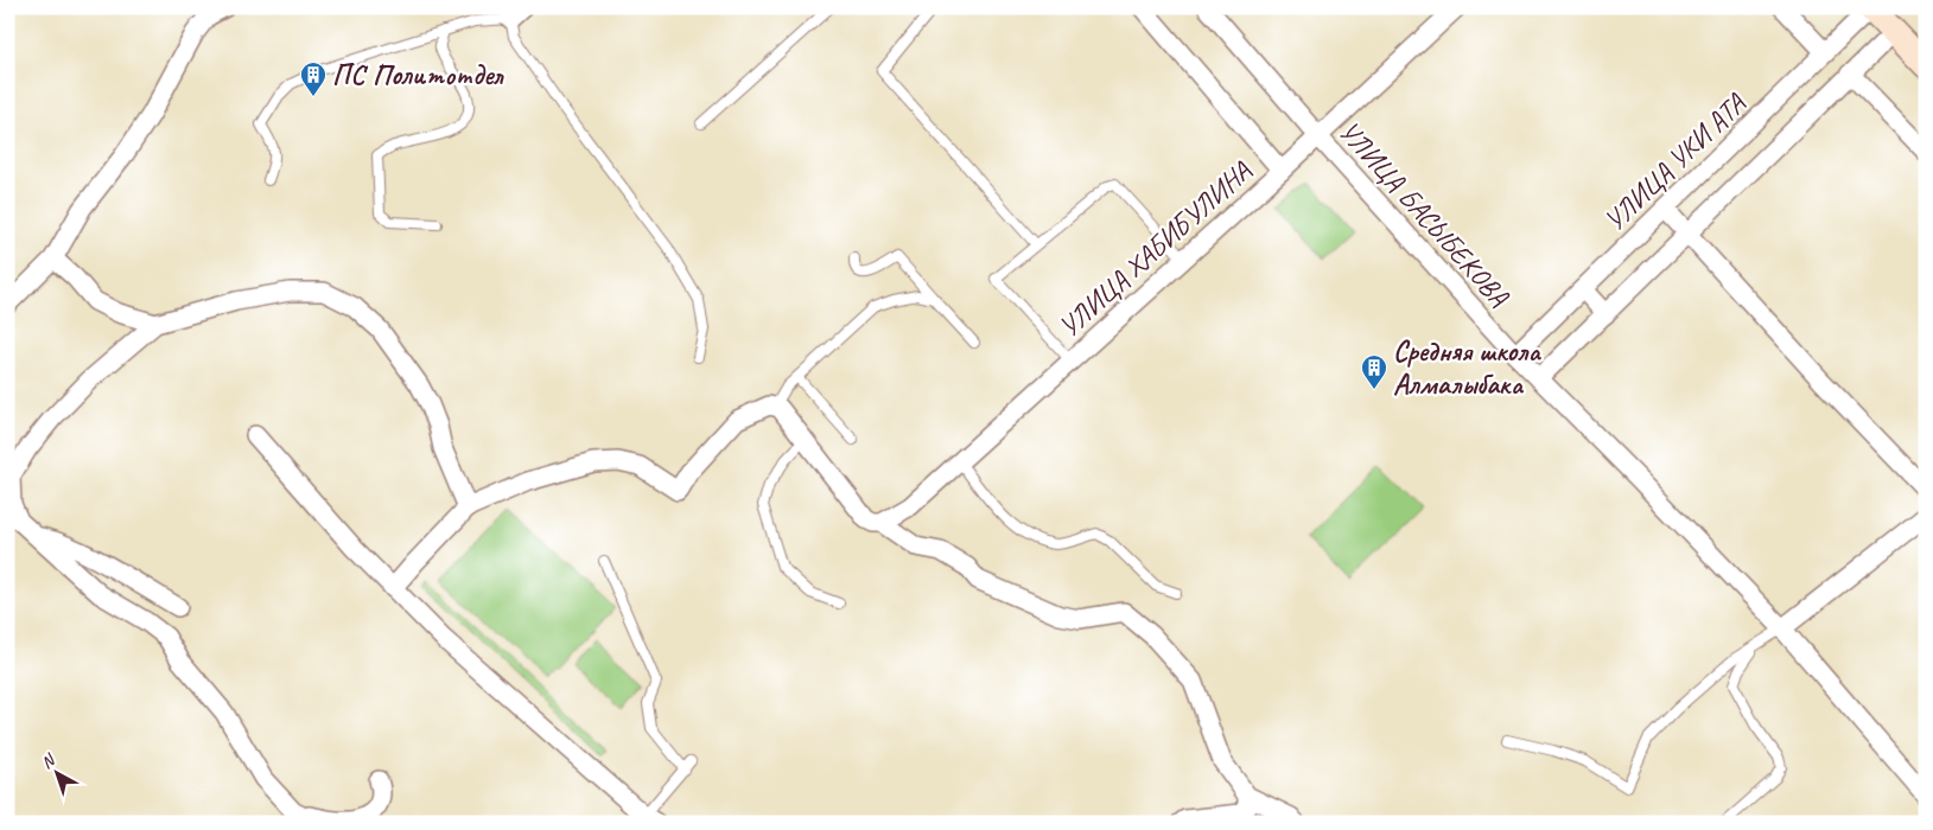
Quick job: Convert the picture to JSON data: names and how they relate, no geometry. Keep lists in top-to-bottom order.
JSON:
{
  "streets": {
    "street": ["УЛИЦА УКИ АТА", "УЛИЦА БАСЫБЕКОВА", "УЛИЦА ХАБИБУЛИНА"]
  },
  "crossings": [
    ["УЛИЦА УКИ АТА", "УЛИЦА БАСЫБЕКОВА"],
    ["УЛИЦА БАСЫБЕКОВА", "УЛИЦА ХАБИБУЛИНА"]
  ],
  "places": {
    "building": ["ПС Политотдел", "Средняя школа Алмалыбака"]
  },
  "north": "top left"
}
